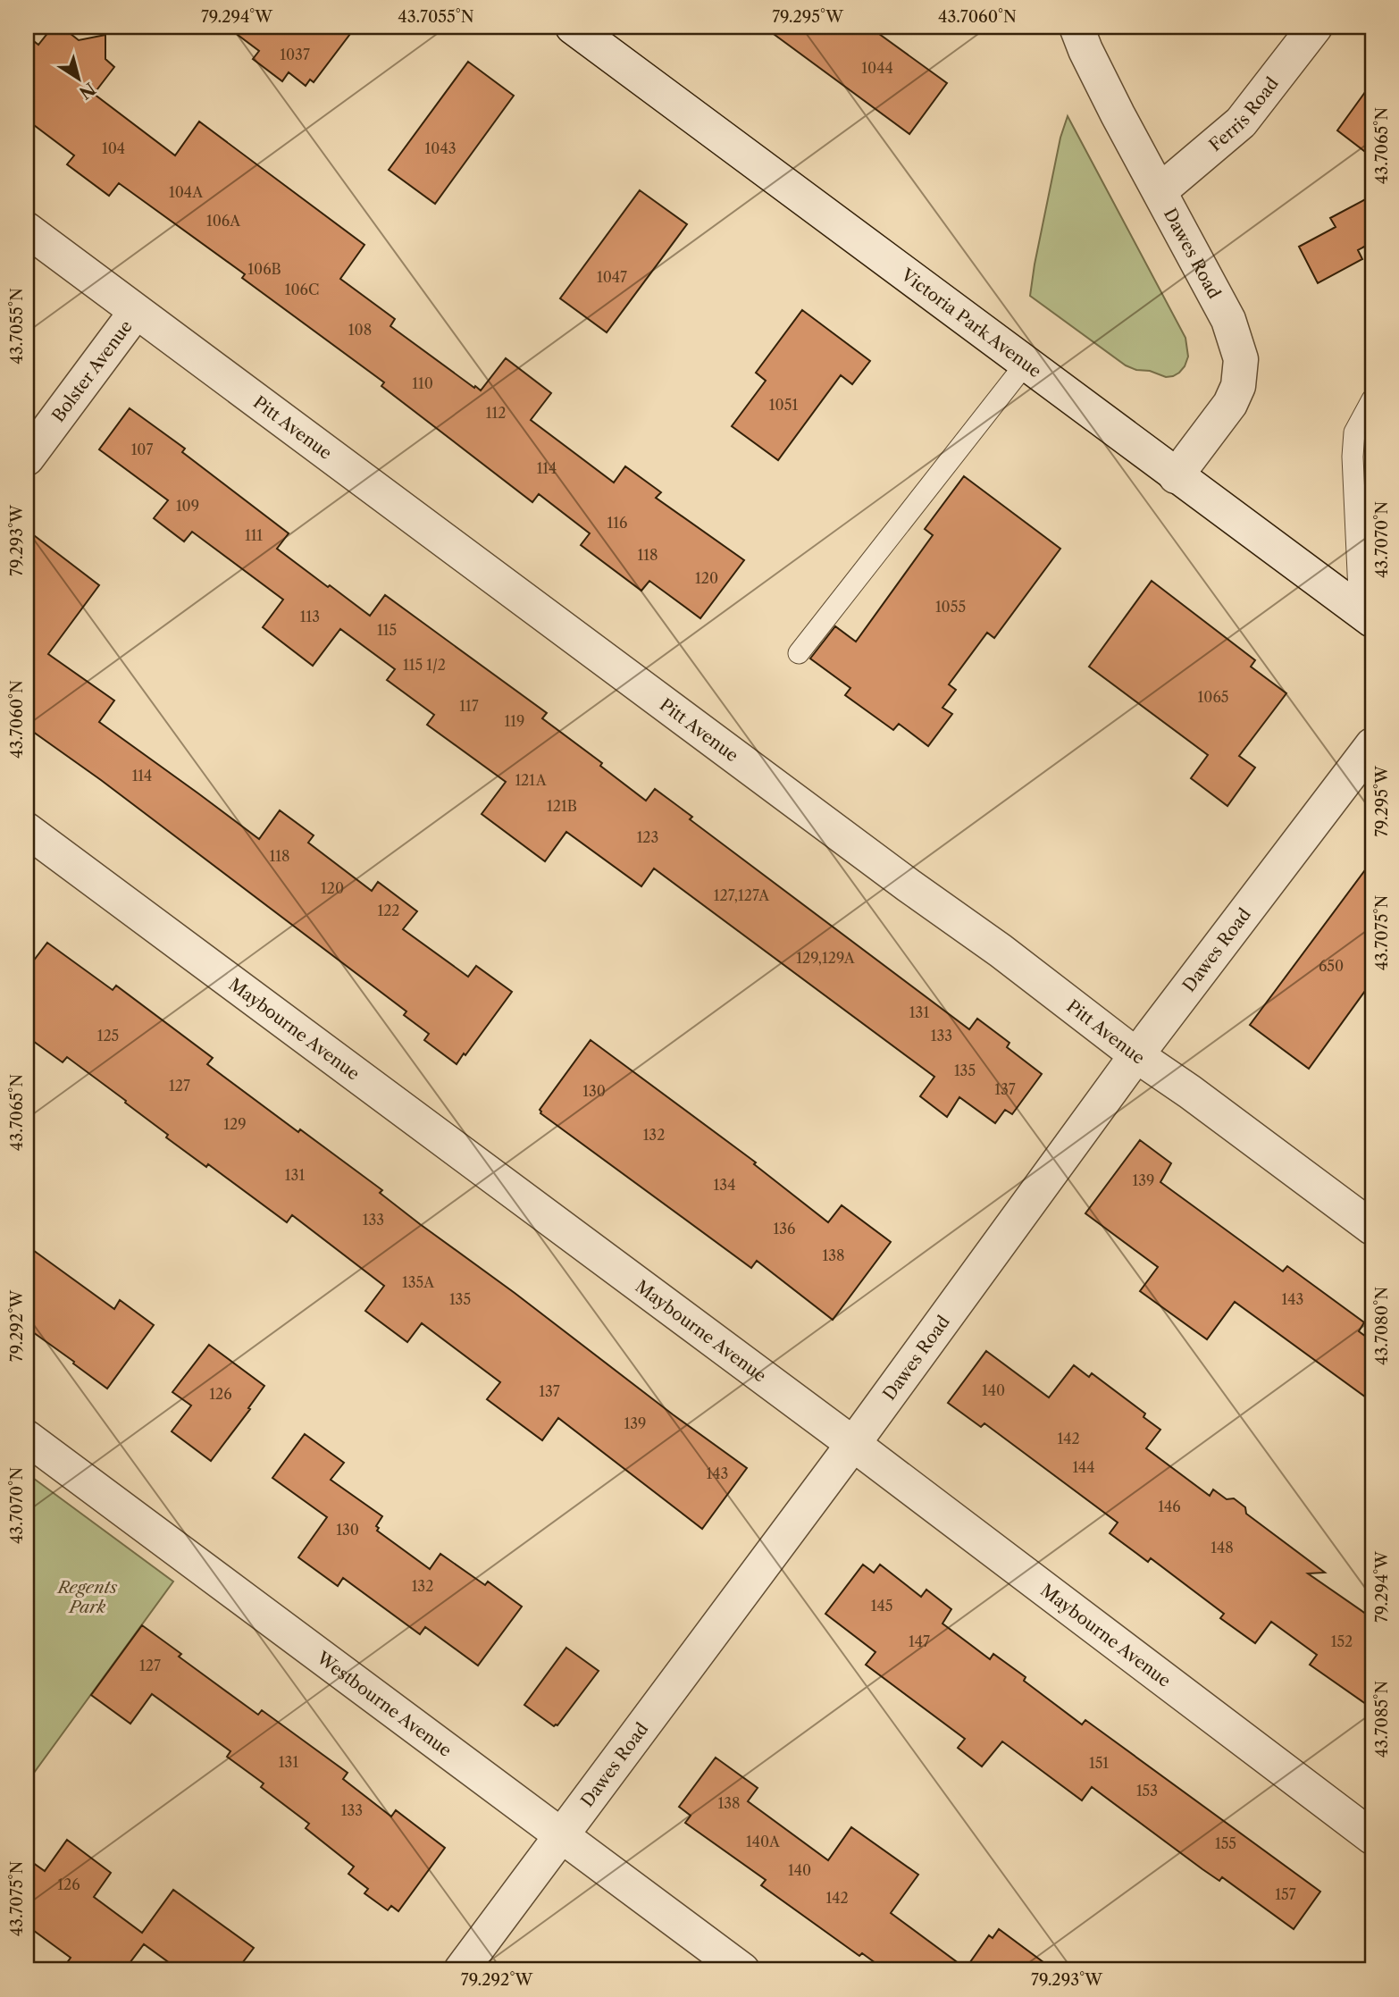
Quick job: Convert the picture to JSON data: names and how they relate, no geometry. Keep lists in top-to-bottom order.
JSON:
{
  "streets": {
    "street": [
      "Ferris Road",
      "Dawes Road",
      "Victoria Park Avenue",
      "Bolster Avenue",
      "Pitt Avenue",
      "Maybourne Avenue",
      "Westbourne Avenue"
    ]
  },
  "crossings": [
    ["Ferris Road", "Dawes Road"],
    ["Dawes Road", "Victoria Park Avenue"],
    ["Dawes Road", "Pitt Avenue"],
    ["Dawes Road", "Maybourne Avenue"],
    ["Dawes Road", "Westbourne Avenue"],
    ["Bolster Avenue", "Pitt Avenue"]
  ],
  "parks": ["Regents Park"],
  "house_numbers": [
    "1037",
    "1044",
    "104",
    "1043",
    "104A",
    "106A",
    "106B",
    "1047",
    "106C",
    "108",
    "110",
    "1051",
    "112",
    "107",
    "114",
    "109",
    "116",
    "111",
    "118",
    "120",
    "1055",
    "113",
    "115",
    "115 1/2",
    "1065",
    "117",
    "119",
    "114",
    "121A",
    "121B",
    "123",
    "118",
    "120",
    "127,127A",
    "122",
    "129,129A",
    "650",
    "131",
    "125",
    "133",
    "135",
    "127",
    "137",
    "130",
    "129",
    "132",
    "131",
    "139",
    "134",
    "133",
    "136",
    "138",
    "135A",
    "135",
    "143",
    "140",
    "137",
    "126",
    "139",
    "142",
    "144",
    "143",
    "146",
    "130",
    "148",
    "132",
    "145",
    "147",
    "152",
    "127",
    "131",
    "151",
    "153",
    "138",
    "133",
    "140A",
    "155",
    "140",
    "126",
    "157",
    "142"
  ],
  "north": "bottom right",
  "coordinates": [
    "79.294°W",
    "43.7055°N",
    "79.295°W",
    "43.7060°N",
    "43.7065°N",
    "43.7070°N",
    "79.293°W",
    "43.7075°N",
    "43.7080°N",
    "79.292°W",
    "43.7085°N"
  ]
}
